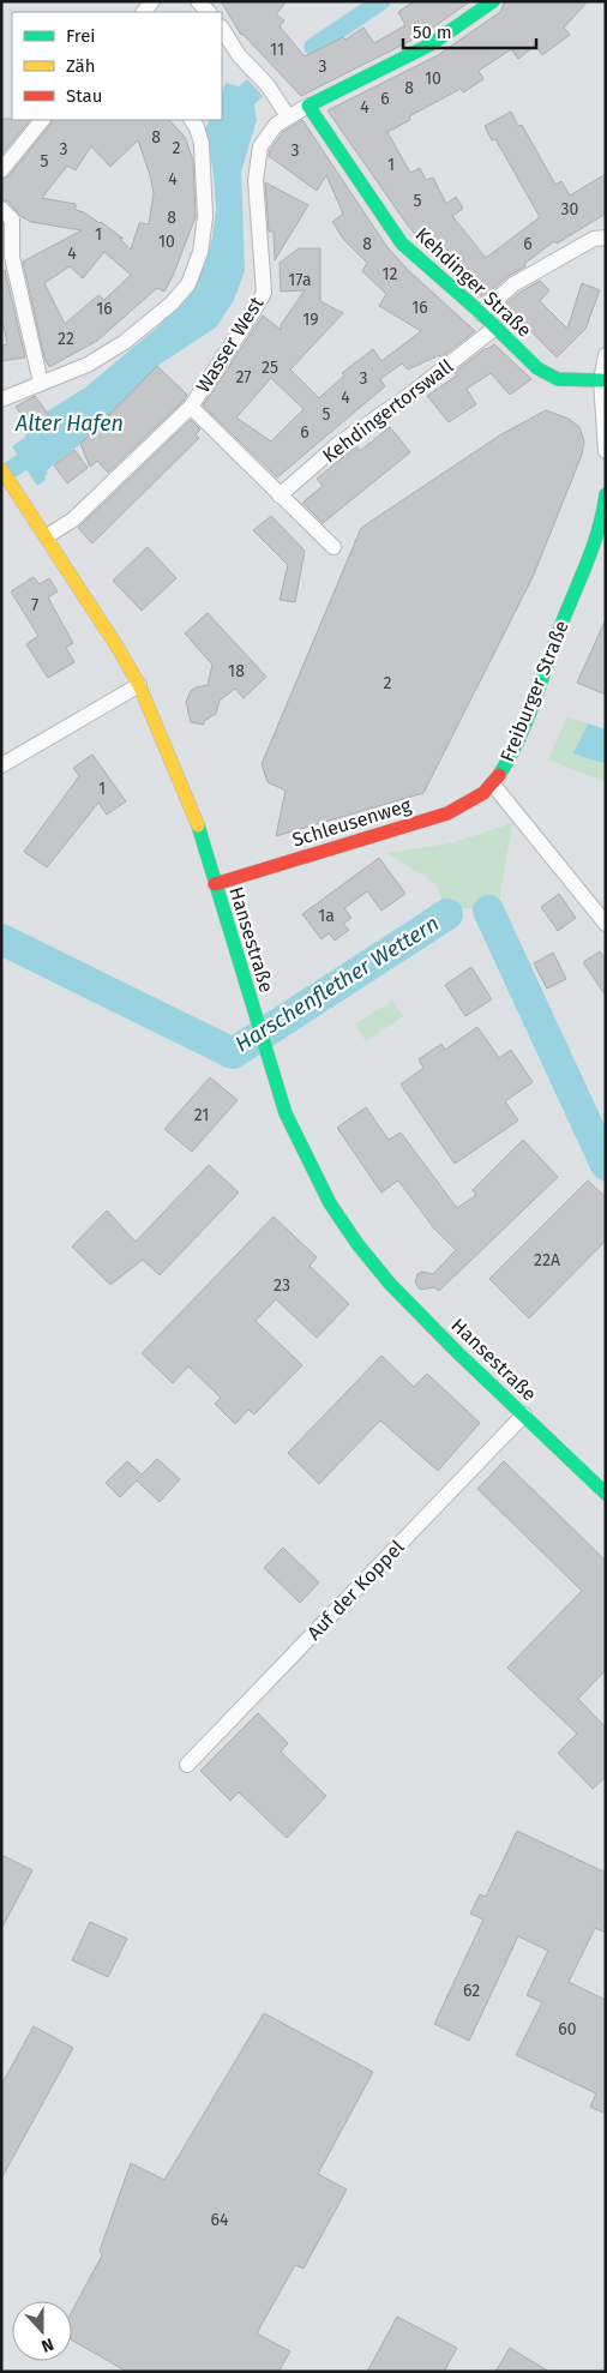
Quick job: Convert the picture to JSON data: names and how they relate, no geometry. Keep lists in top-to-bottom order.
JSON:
{
  "streets": {
    "street": [
      "Kehdinger Straße",
      "Wasser West",
      "Kehdingertorswall",
      "Freiburger Straße",
      "Schleusenweg",
      "Hansestraße",
      "Auf der Koppel"
    ]
  },
  "crossings": [
    ["Kehdinger Straße", "Wasser West"],
    ["Kehdinger Straße", "Kehdingertorswall"],
    ["Wasser West", "Kehdingertorswall"],
    ["Freiburger Straße", "Schleusenweg"],
    ["Schleusenweg", "Hansestraße"],
    ["Hansestraße", "Auf der Koppel"]
  ],
  "water": ["Alter Hafen", "Harschenflether Wettern"],
  "house_numbers": [
    "11",
    "3",
    "10",
    "8",
    "6",
    "4",
    "8",
    "2",
    "3",
    "3",
    "5",
    "1",
    "4",
    "5",
    "30",
    "8",
    "1",
    "10",
    "8",
    "6",
    "4",
    "12",
    "17a",
    "16",
    "16",
    "19",
    "22",
    "25",
    "27",
    "3",
    "4",
    "5",
    "6",
    "7",
    "18",
    "2",
    "1",
    "1a",
    "21",
    "22A",
    "23",
    "62",
    "60",
    "64"
  ],
  "legend": ["Frei", "Zäh", "Stau"],
  "scale_bar": "50 m",
  "north": "bottom"
}
